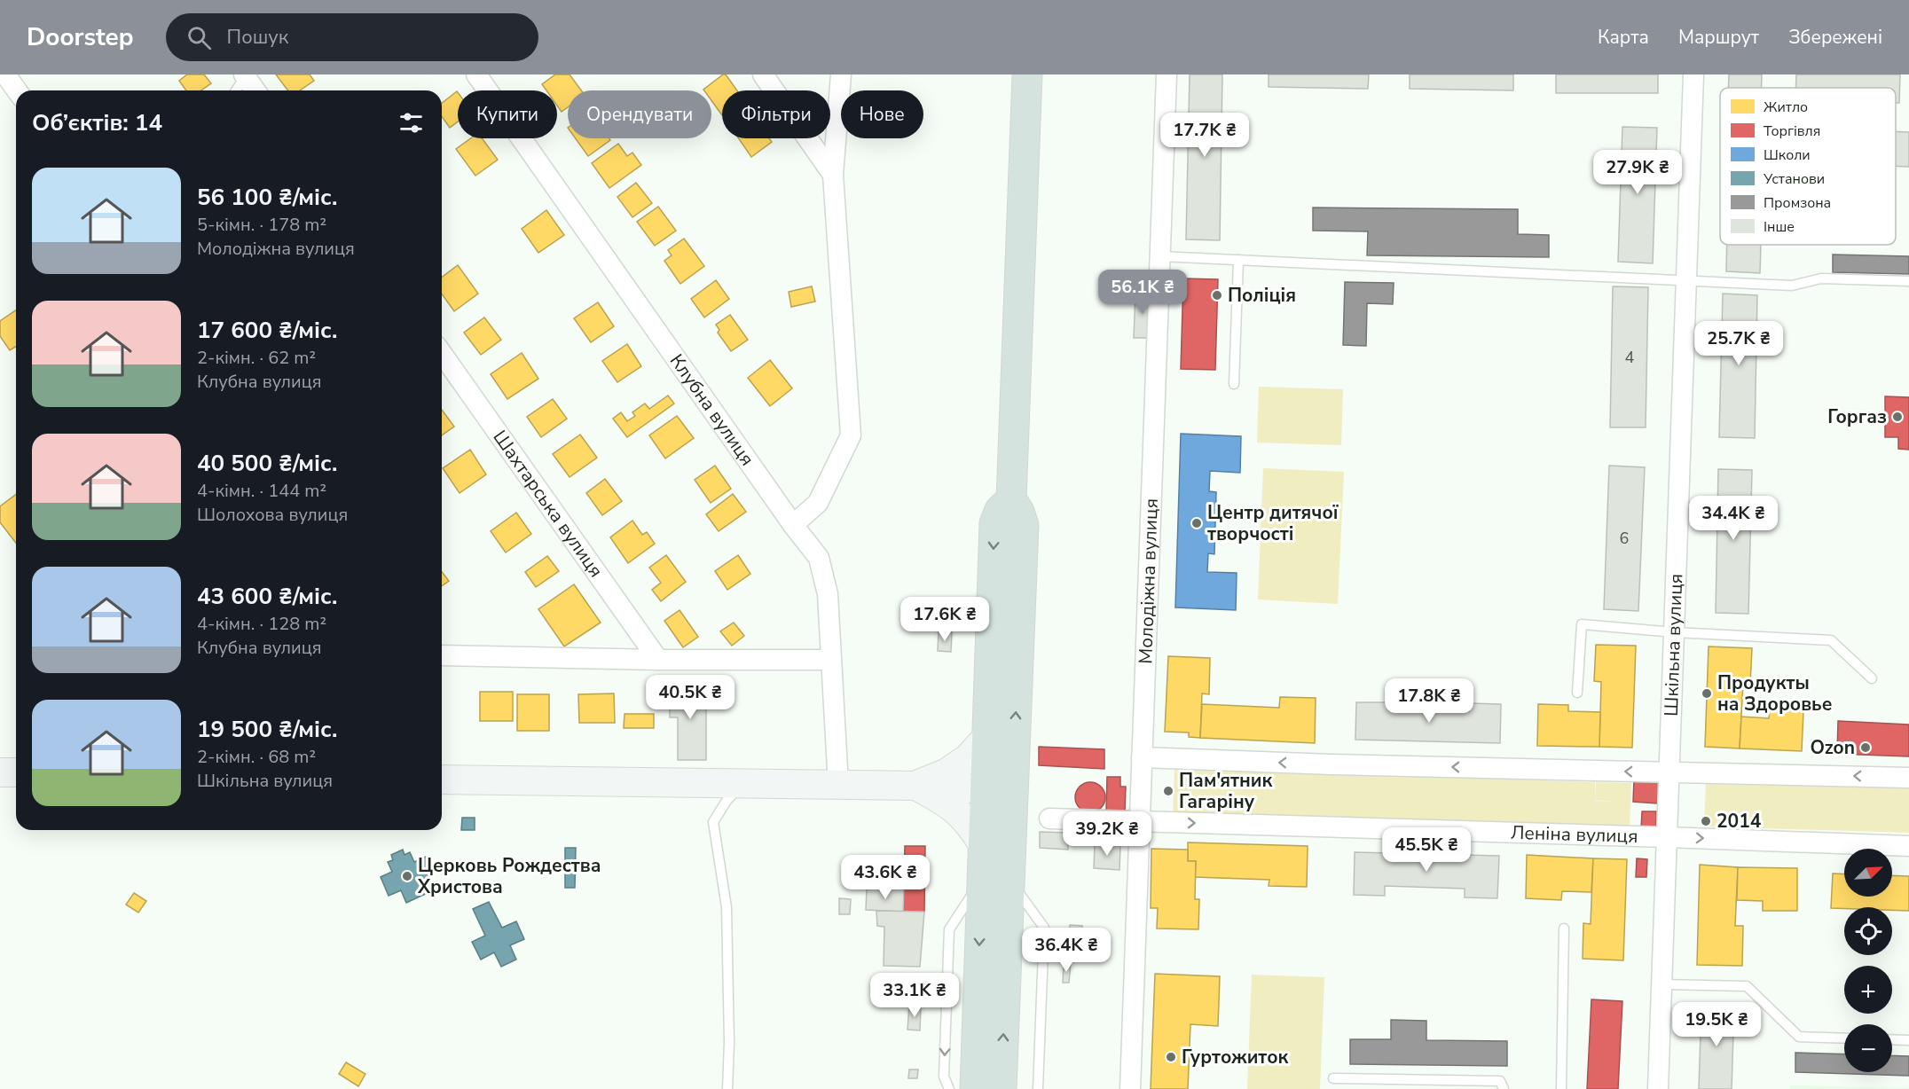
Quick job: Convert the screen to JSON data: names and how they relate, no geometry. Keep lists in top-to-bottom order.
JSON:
{
  "streets": {
    "street": [
      "Клубна вулиця",
      "Шахтарська вулиця",
      "Молодіжна вулиця",
      "Шкільна вулиця",
      "Леніна вулиця"
    ]
  },
  "crossings": [
    ["Молодіжна вулиця", "Леніна вулиця"],
    ["Шкільна вулиця", "Леніна вулиця"]
  ],
  "places": [
    "Поліція",
    "Горгаз",
    "Центр дитячої творчості",
    "Продукты на Здоровье",
    "Ozon",
    "Пам'ятник Гагаріну",
    "2014",
    "Церковь Рождества Христова",
    "Гуртожиток"
  ],
  "house_numbers": ["4", "6"],
  "legend": [
    "Житло",
    "Торгівля",
    "Школи",
    "Установи",
    "Промзона",
    "Інше"
  ],
  "north": "top right",
  "page": {
    "header": "Doorstep",
    "search": "Пошук",
    "nav": ["Карта", "Маршрут", "Збережені"],
    "chip": [
      "Купити",
      "Орендувати",
      "Фільтри",
      "Нове"
    ],
    "heading": "Об’єктів: 14",
    "price": [
      "17.7K ₴",
      "27.9K ₴",
      "56.1K ₴",
      "25.7K ₴",
      "34.4K ₴",
      "17.6K ₴",
      "40.5K ₴",
      "17.8K ₴",
      "39.2K ₴",
      "45.5K ₴",
      "43.6K ₴",
      "36.4K ₴",
      "33.1K ₴",
      "19.5K ₴"
    ],
    "list": [
      {
        "name": "56 100 ₴/міс.",
        "note": "5-кімн. · 178 m² · Молодіжна вулиця"
      },
      {
        "name": "17 600 ₴/міс.",
        "note": "2-кімн. · 62 m² · Клубна вулиця"
      },
      {
        "name": "40 500 ₴/міс.",
        "note": "4-кімн. · 144 m² · Шолохова вулиця"
      },
      {
        "name": "43 600 ₴/міс.",
        "note": "4-кімн. · 128 m² · Клубна вулиця"
      },
      {
        "name": "19 500 ₴/міс.",
        "note": "2-кімн. · 68 m² · Шкільна вулиця"
      }
    ],
    "map_buttons": ["+", "−"]
  }
}
